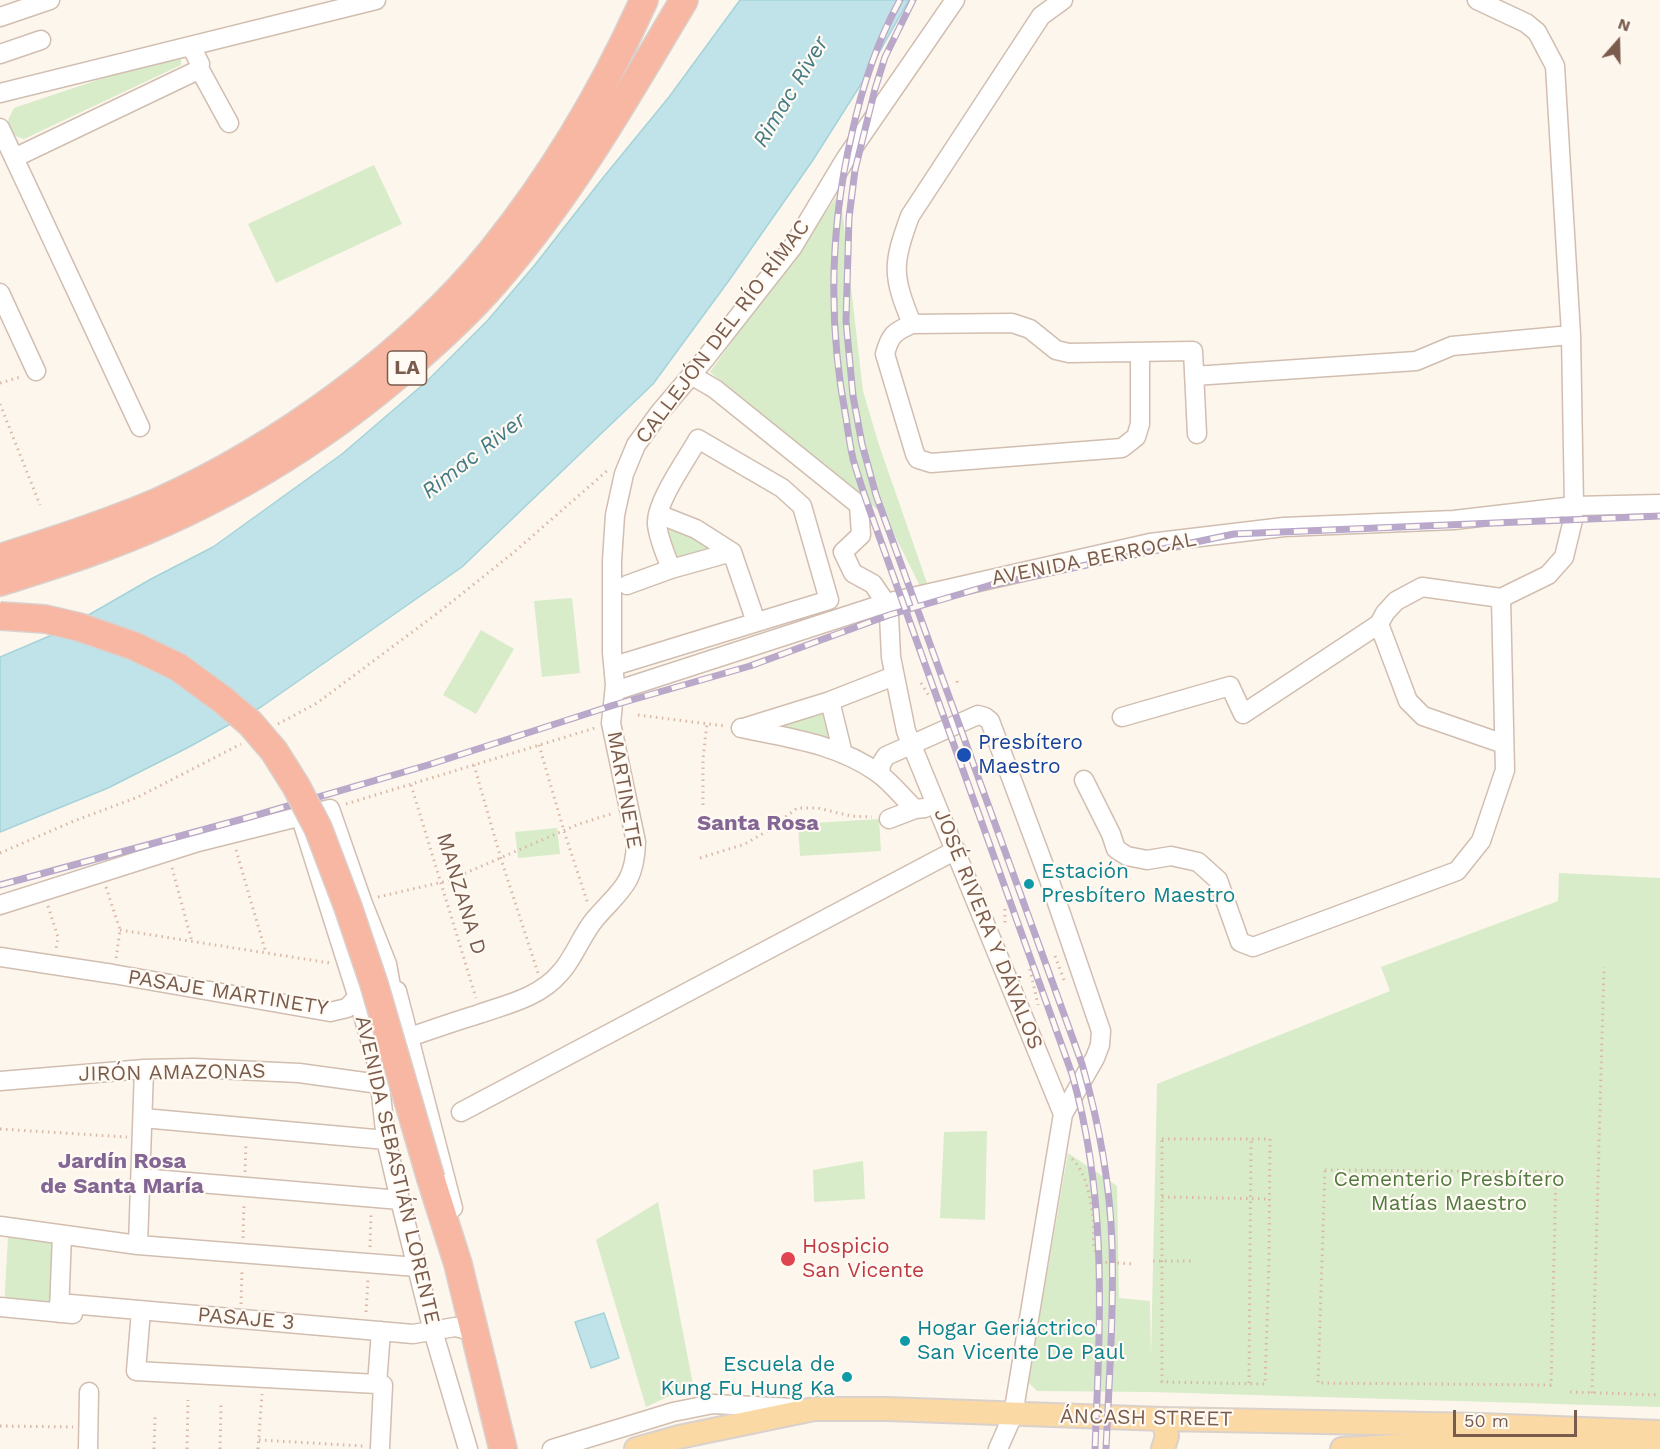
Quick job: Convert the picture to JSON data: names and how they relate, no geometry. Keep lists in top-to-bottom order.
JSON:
{
  "streets": {
    "highway": ["LA"],
    "main road": ["ÁNCASH STREET"],
    "street": [
      "CALLEJÓN DEL RÍO RÍMAC",
      "AVENIDA BERROCAL",
      "MARTINETE",
      "JOSÉ RIVERA Y DÁVALOS",
      "PASAJE MARTINETY",
      "JIRÓN AMAZONAS",
      "AVENIDA SEBASTIÁN LORENTE",
      "PASAJE 3"
    ],
    "path": ["MANZANA D"]
  },
  "crossings": [
    ["CALLEJÓN DEL RÍO RÍMAC", "AVENIDA BERROCAL"],
    ["CALLEJÓN DEL RÍO RÍMAC", "MARTINETE"],
    ["AVENIDA BERROCAL", "MARTINETE"],
    ["AVENIDA BERROCAL", "JOSÉ RIVERA Y DÁVALOS"],
    ["MARTINETE", "MANZANA D"],
    ["MARTINETE", "AVENIDA SEBASTIÁN LORENTE"],
    ["PASAJE MARTINETY", "AVENIDA SEBASTIÁN LORENTE"],
    ["JIRÓN AMAZONAS", "AVENIDA SEBASTIÁN LORENTE"],
    ["AVENIDA SEBASTIÁN LORENTE", "PASAJE 3"]
  ],
  "districts": ["Santa Rosa", "Jardín Rosa de Santa María"],
  "water": ["Rimac River"],
  "parks": ["Cementerio Presbítero Matías Maestro"],
  "places": [
    "Presbítero Maestro",
    "Estación Presbítero Maestro",
    "Hospicio San Vicente",
    "Hogar Geriáctrico San Vicente De Paul",
    "Escuela de Kung Fu Hung Ka"
  ],
  "scale_bar": "50 m",
  "north": "top"
}
